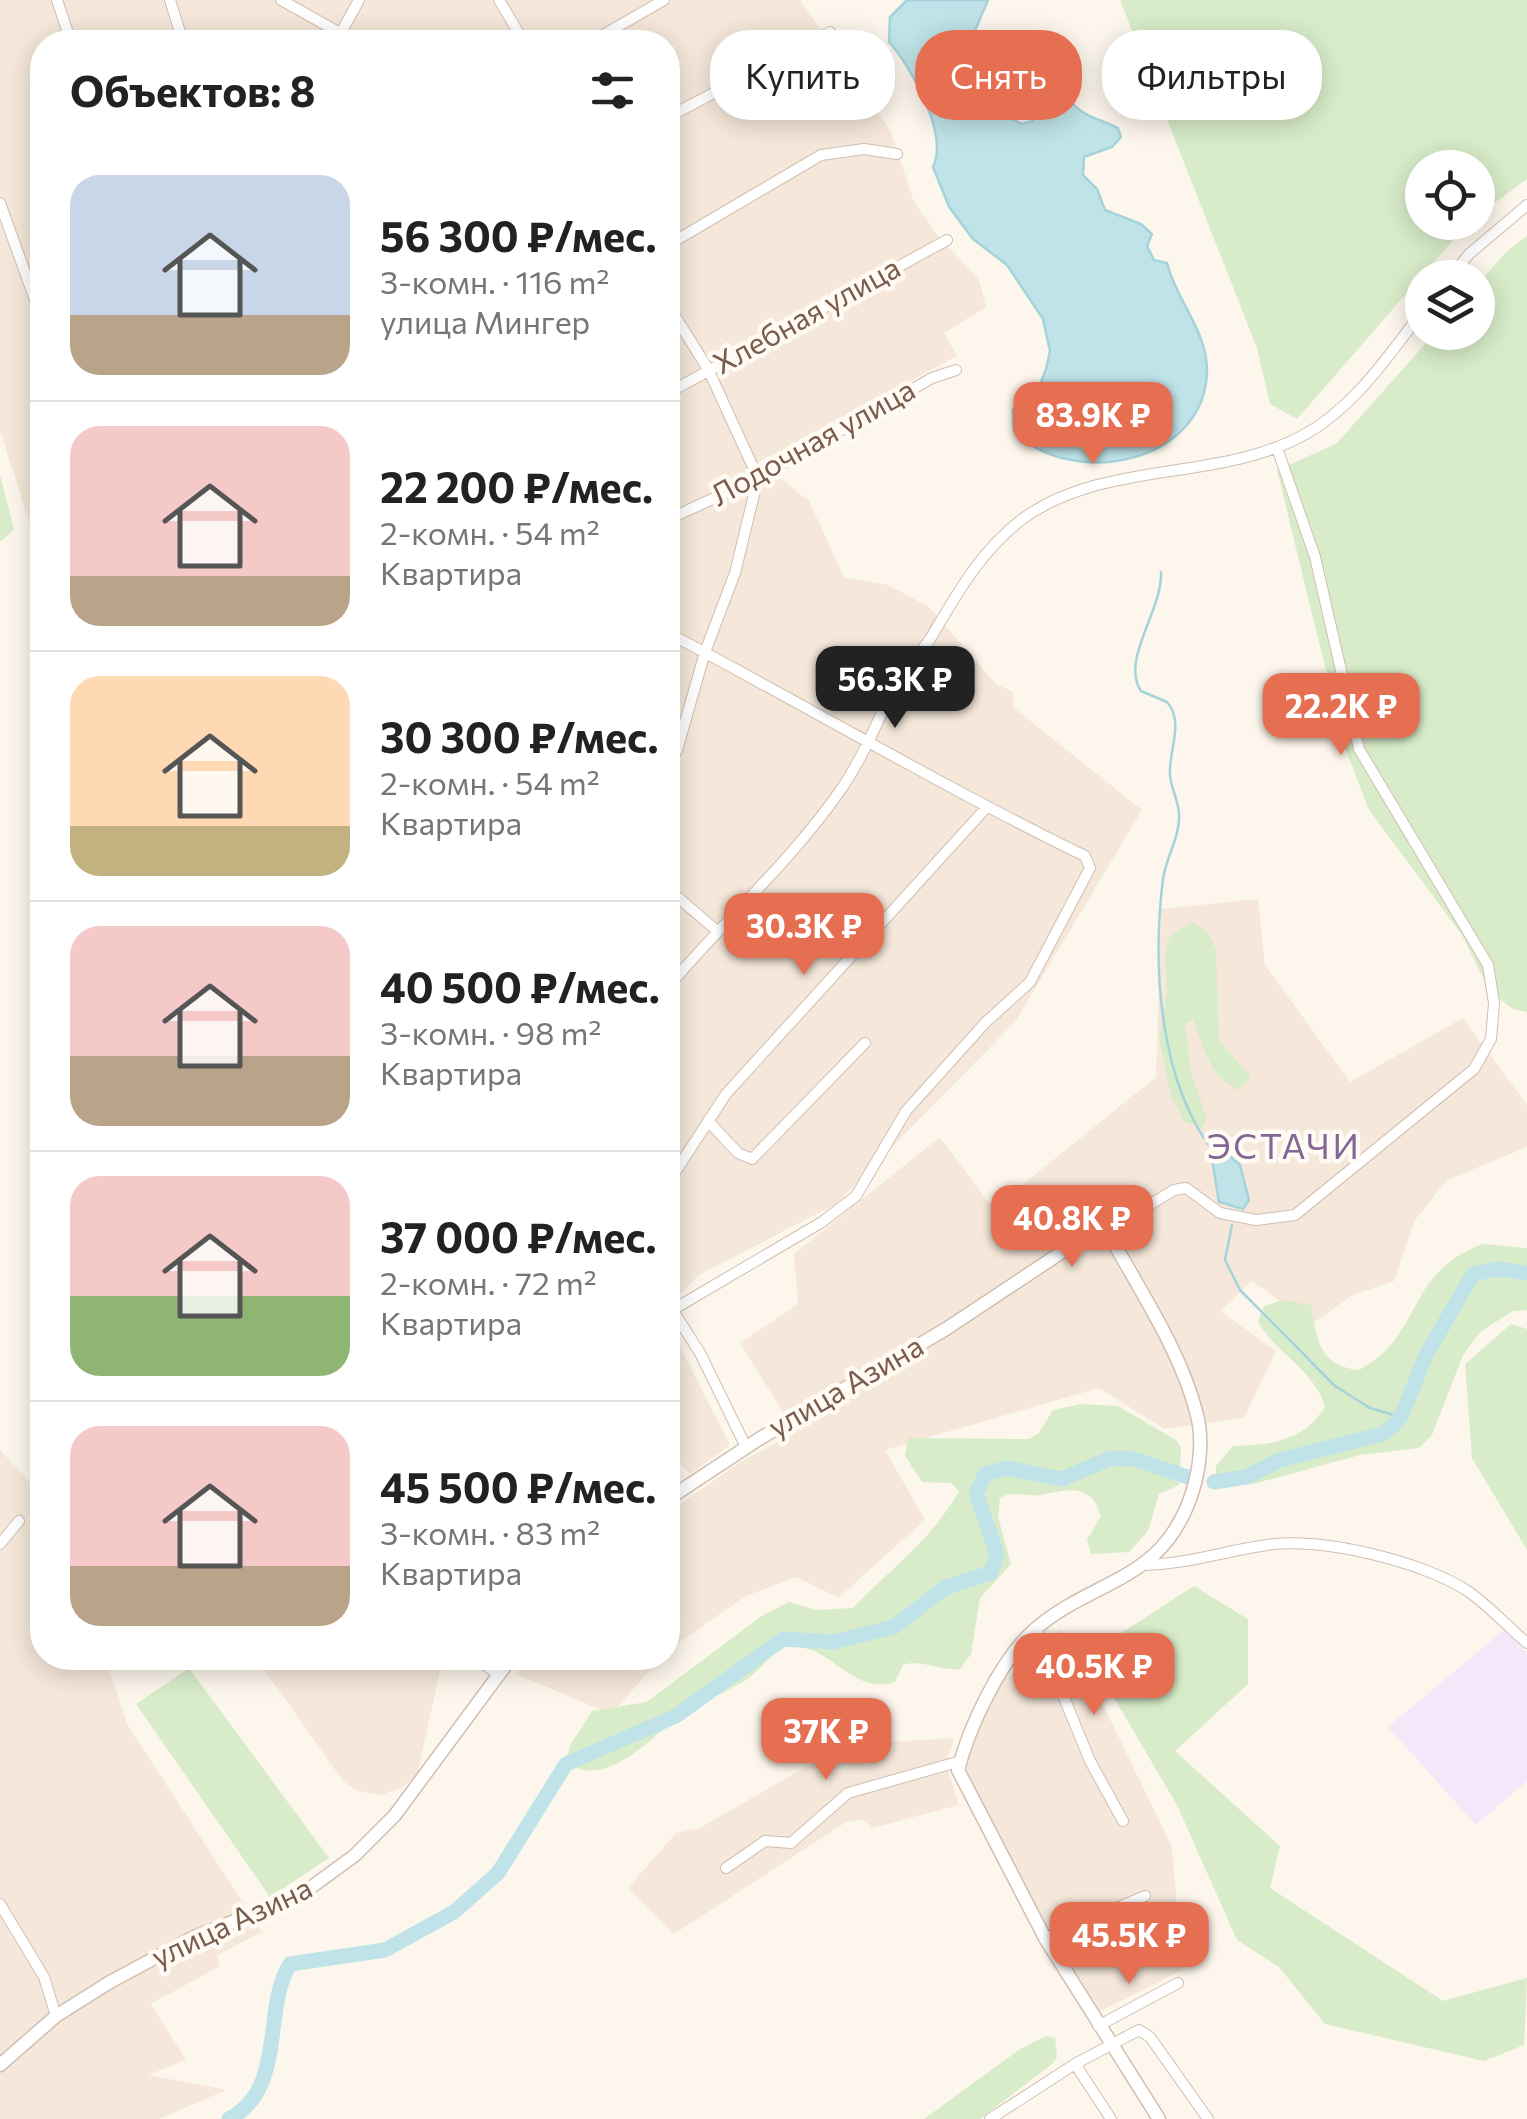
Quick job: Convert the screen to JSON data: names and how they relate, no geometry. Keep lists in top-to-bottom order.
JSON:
{
  "streets": {
    "street": ["Хлебная улица", "Лодочная улица", "улица Азина"]
  },
  "districts": ["ЭСТАЧИ"],
  "page": {
    "chip": ["Купить", "Снять", "Фильтры"],
    "heading": "Объектов: 8",
    "list": [
      {
        "name": "56 300 ₽/мес.",
        "note": "3-комн. · 116 m² · улица Мингер"
      },
      {
        "name": "22 200 ₽/мес.",
        "note": "2-комн. · 54 m² · Квартира"
      },
      {
        "name": "30 300 ₽/мес.",
        "note": "2-комн. · 54 m² · Квартира"
      },
      {
        "name": "40 500 ₽/мес.",
        "note": "3-комн. · 98 m² · Квартира"
      },
      {
        "name": "37 000 ₽/мес.",
        "note": "2-комн. · 72 m² · Квартира"
      },
      {
        "name": "45 500 ₽/мес.",
        "note": "3-комн. · 83 m² · Квартира"
      }
    ],
    "price": [
      "83.9K ₽",
      "56.3K ₽",
      "22.2K ₽",
      "30.3K ₽",
      "40.8K ₽",
      "40.5K ₽",
      "37K ₽",
      "45.5K ₽"
    ]
  }
}
